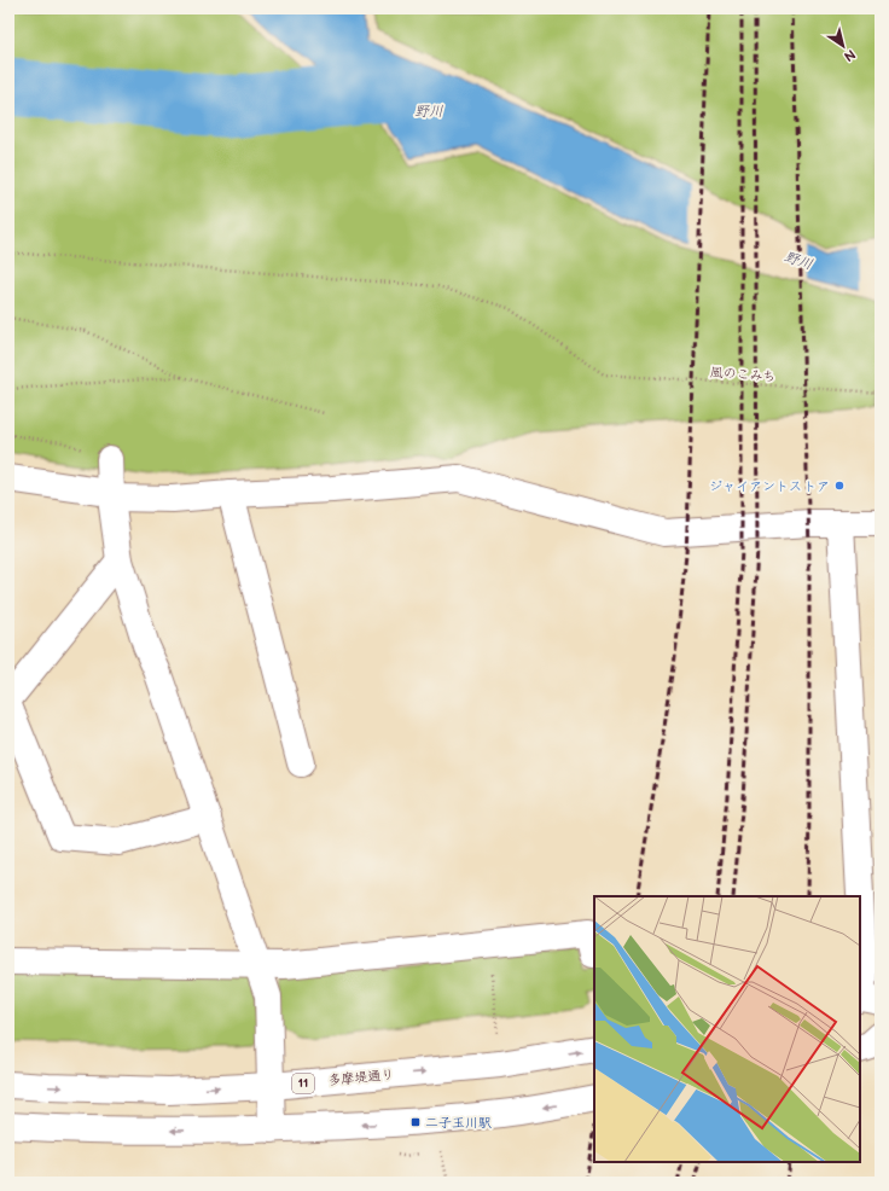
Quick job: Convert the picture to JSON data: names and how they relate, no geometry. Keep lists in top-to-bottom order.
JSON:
{
  "streets": {
    "street": ["多摩堤通り", "11"],
    "path": ["風のこみち"]
  },
  "water": ["野川"],
  "places": {
    "other": ["ジャイアントストア"],
    "transit": ["二子玉川駅"]
  },
  "north": "bottom right"
}
